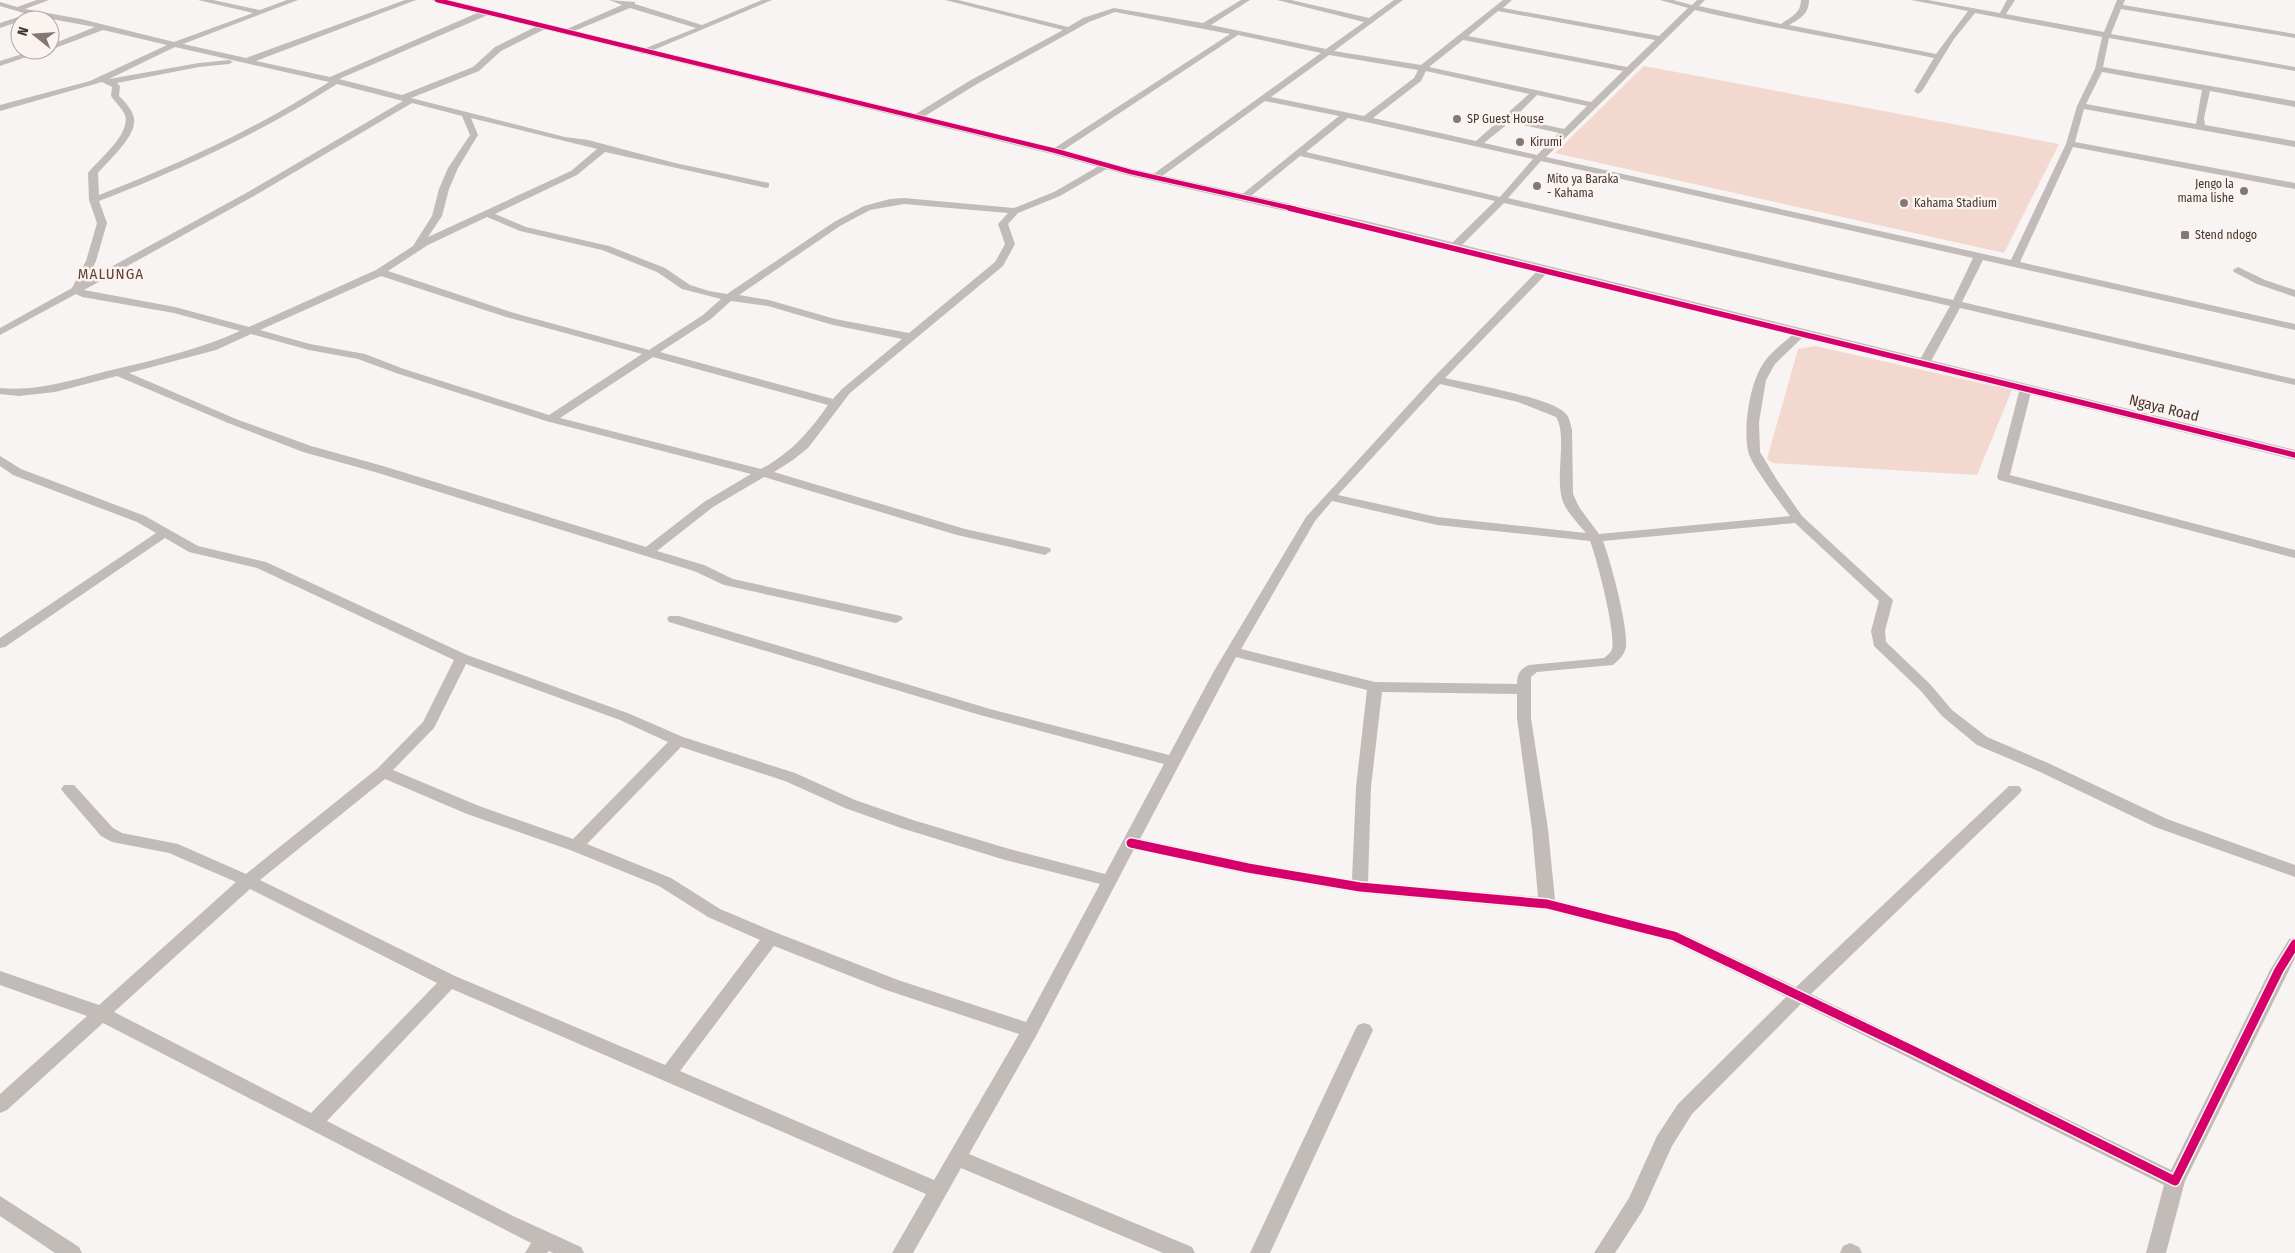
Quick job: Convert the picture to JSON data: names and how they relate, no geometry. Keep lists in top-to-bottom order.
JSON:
{
  "streets": {
    "street": ["Ngaya Road"]
  },
  "districts": ["MALUNGA"],
  "places": {
    "other": [
      "SP Guest House",
      "Kirumi",
      "Mito ya Baraka - Kahama",
      "Jengo la mama lishe",
      "Kahama Stadium"
    ],
    "transit": ["Stend ndogo"]
  },
  "north": "left"
}
